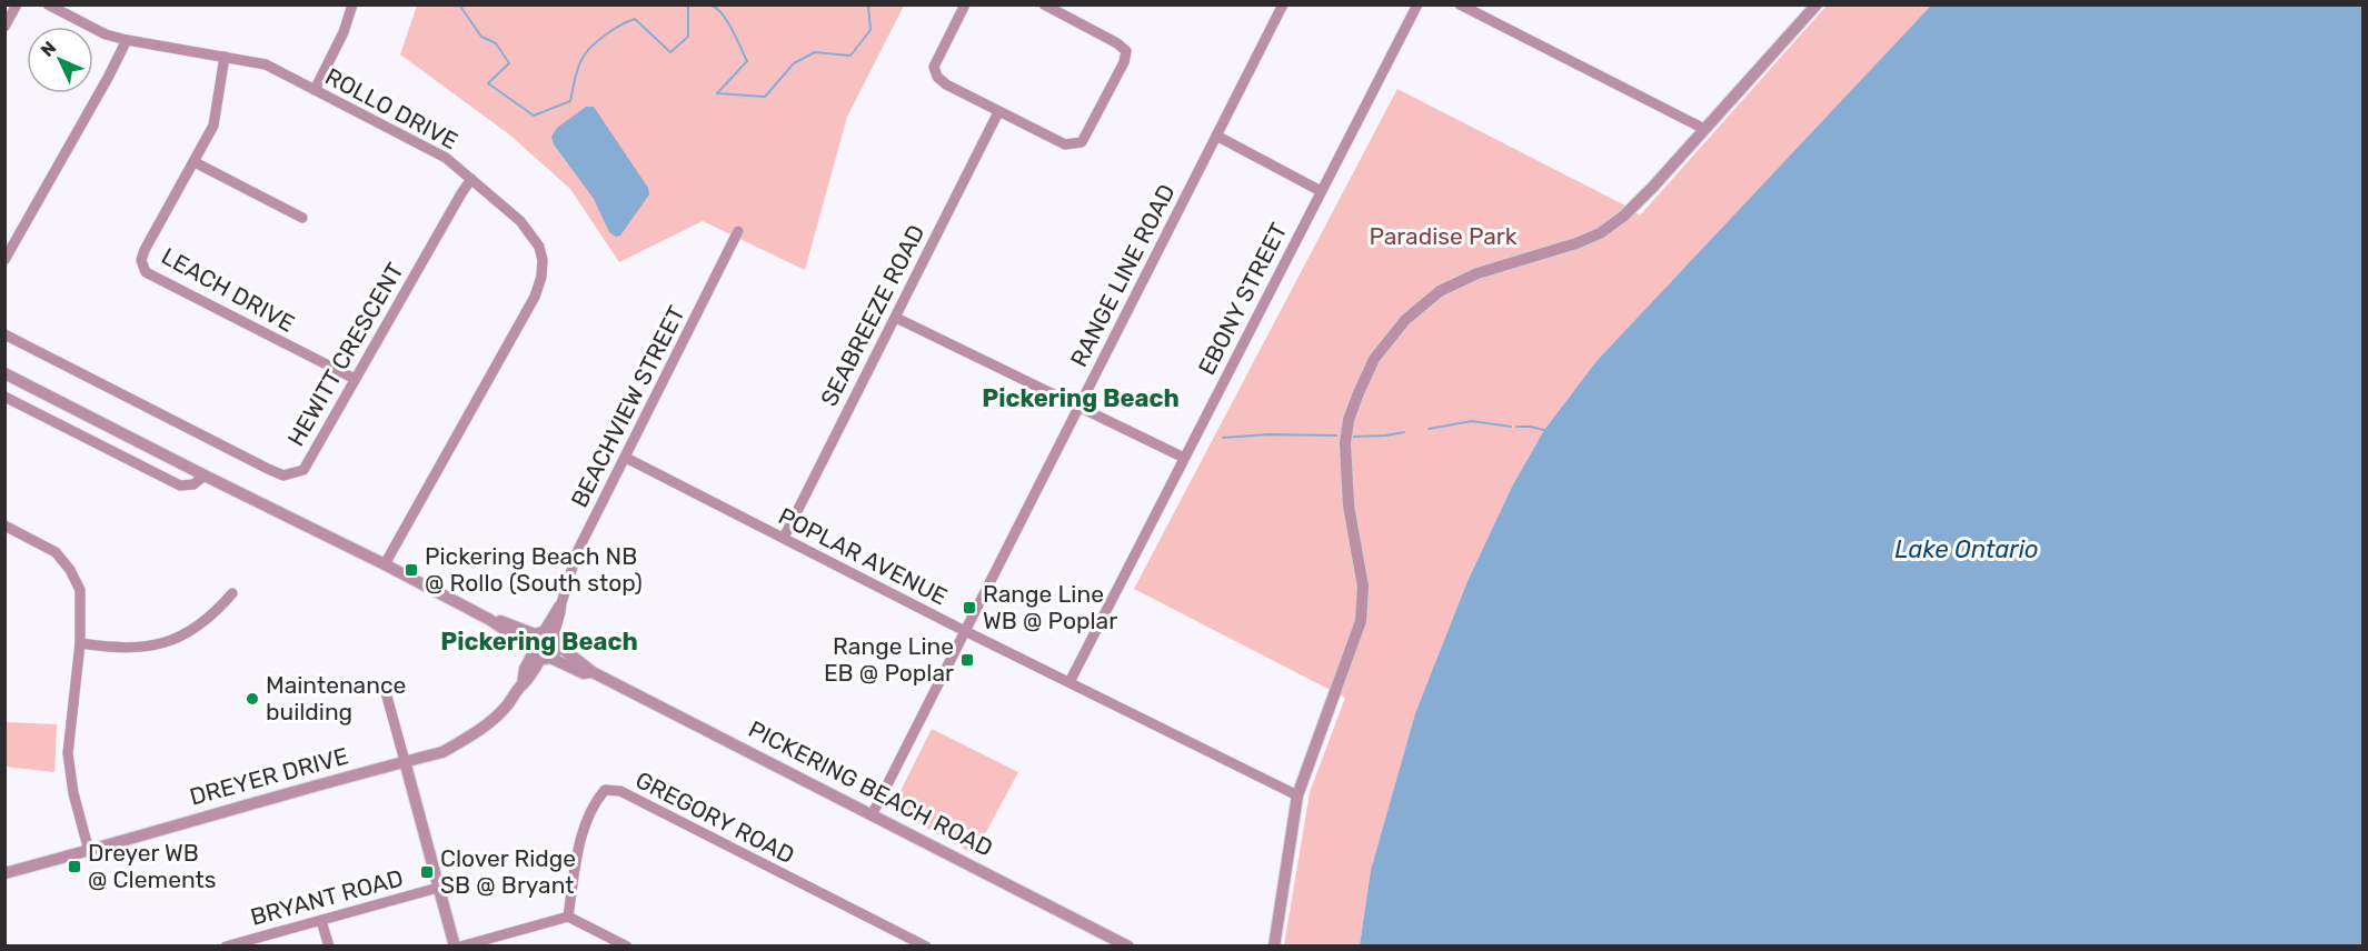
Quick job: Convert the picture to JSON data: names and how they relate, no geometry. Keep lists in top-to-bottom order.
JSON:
{
  "streets": {
    "street": [
      "ROLLO DRIVE",
      "RANGE LINE ROAD",
      "LEACH DRIVE",
      "EBONY STREET",
      "SEABREEZE ROAD",
      "HEWITT CRESCENT",
      "BEACHVIEW STREET",
      "POPLAR AVENUE",
      "DREYER DRIVE",
      "PICKERING BEACH ROAD",
      "GREGORY ROAD",
      "BRYANT ROAD"
    ]
  },
  "crossings": [
    ["ROLLO DRIVE", "LEACH DRIVE"],
    ["ROLLO DRIVE", "HEWITT CRESCENT"],
    ["ROLLO DRIVE", "PICKERING BEACH ROAD"],
    ["RANGE LINE ROAD", "POPLAR AVENUE"],
    ["RANGE LINE ROAD", "PICKERING BEACH ROAD"],
    ["LEACH DRIVE", "HEWITT CRESCENT"],
    ["EBONY STREET", "POPLAR AVENUE"],
    ["SEABREEZE ROAD", "POPLAR AVENUE"],
    ["BEACHVIEW STREET", "POPLAR AVENUE"],
    ["BEACHVIEW STREET", "PICKERING BEACH ROAD"],
    ["DREYER DRIVE", "PICKERING BEACH ROAD"]
  ],
  "districts": ["Pickering Beach", "Pickering Beach"],
  "water": ["Lake Ontario"],
  "parks": ["Paradise Park"],
  "places": {
    "transit": [
      "Pickering Beach NB @ Rollo (South stop)",
      "Range Line WB @ Poplar",
      "Range Line EB @ Poplar",
      "Dreyer WB @ Clements",
      "Clover Ridge SB @ Bryant"
    ],
    "other": ["Maintenance building"]
  },
  "north": "top left"
}
